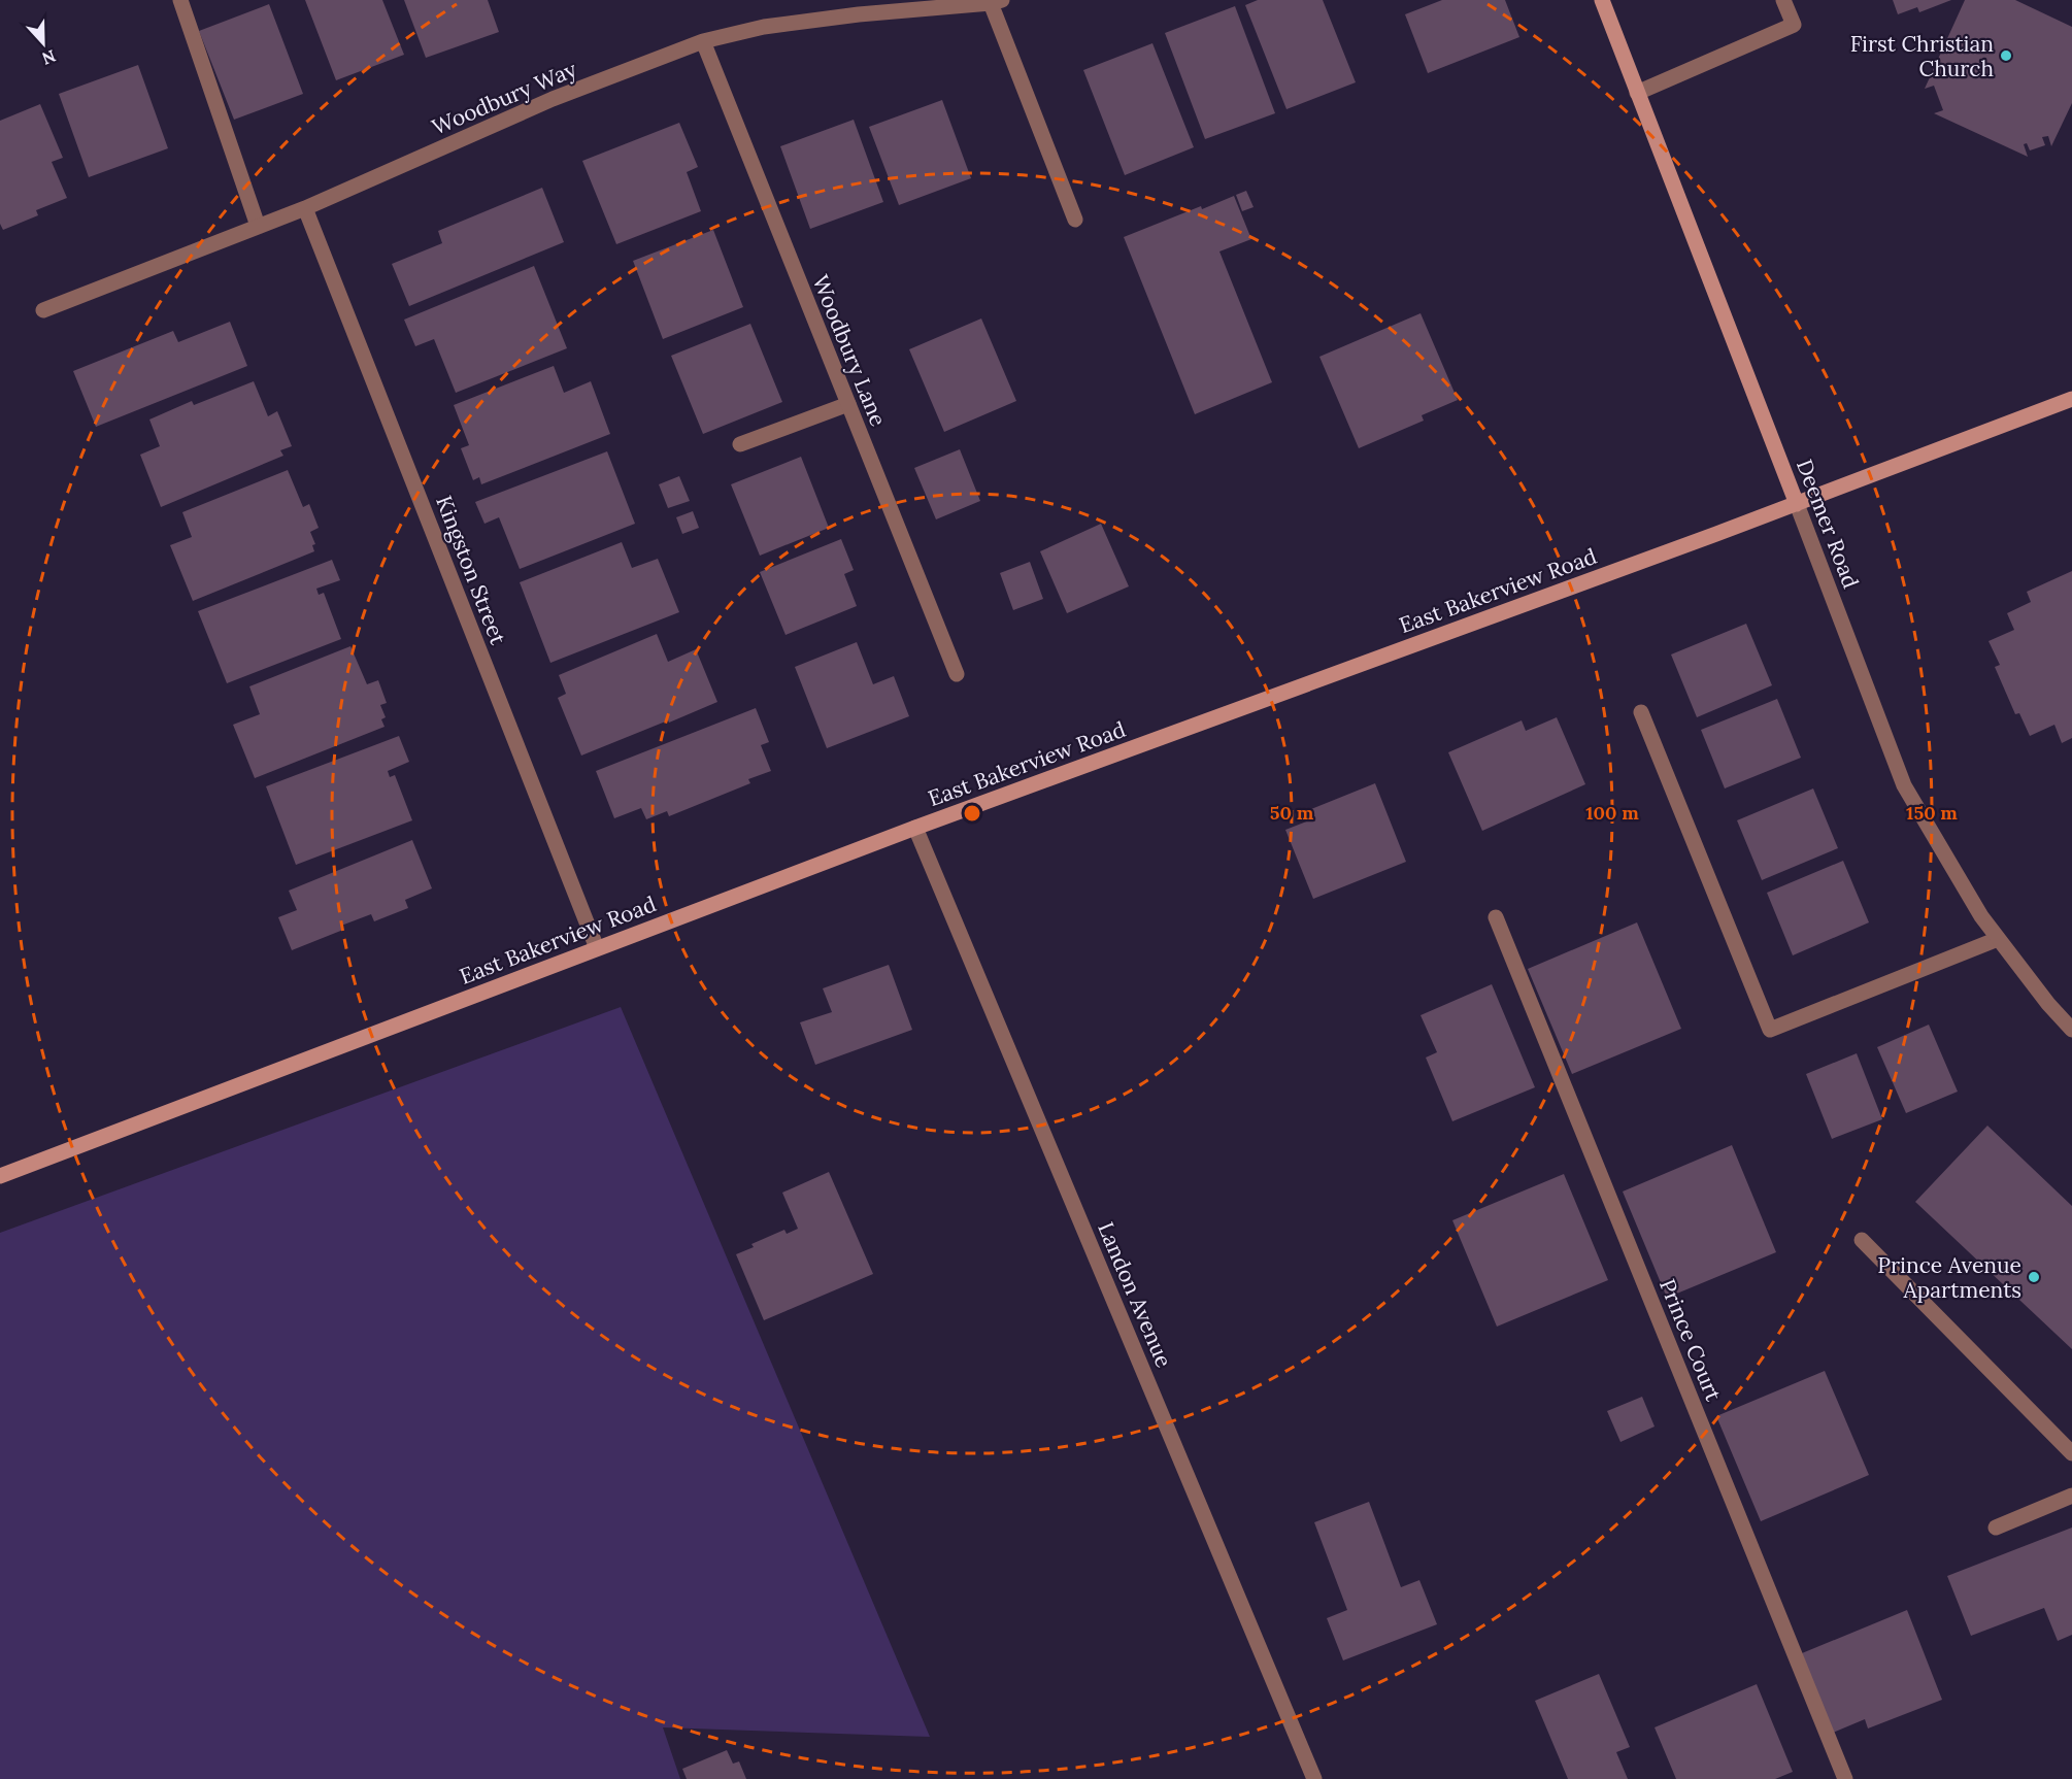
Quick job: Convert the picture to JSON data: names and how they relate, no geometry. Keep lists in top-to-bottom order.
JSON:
{
  "streets": {
    "main road": ["Deemer Road", "East Bakerview Road"],
    "street": [
      "Woodbury Way",
      "Woodbury Lane",
      "Kingston Street",
      "Landon Avenue",
      "Prince Court"
    ]
  },
  "crossings": [
    ["Woodbury Way", "Woodbury Lane"],
    ["Woodbury Way", "Kingston Street"],
    ["Deemer Road", "East Bakerview Road"],
    ["Kingston Street", "East Bakerview Road"],
    ["East Bakerview Road", "Landon Avenue"]
  ],
  "places": ["First Christian Church", "Prince Avenue Apartments"],
  "north": "bottom",
  "rings": ["50 m", "100 m", "150 m"]
}
